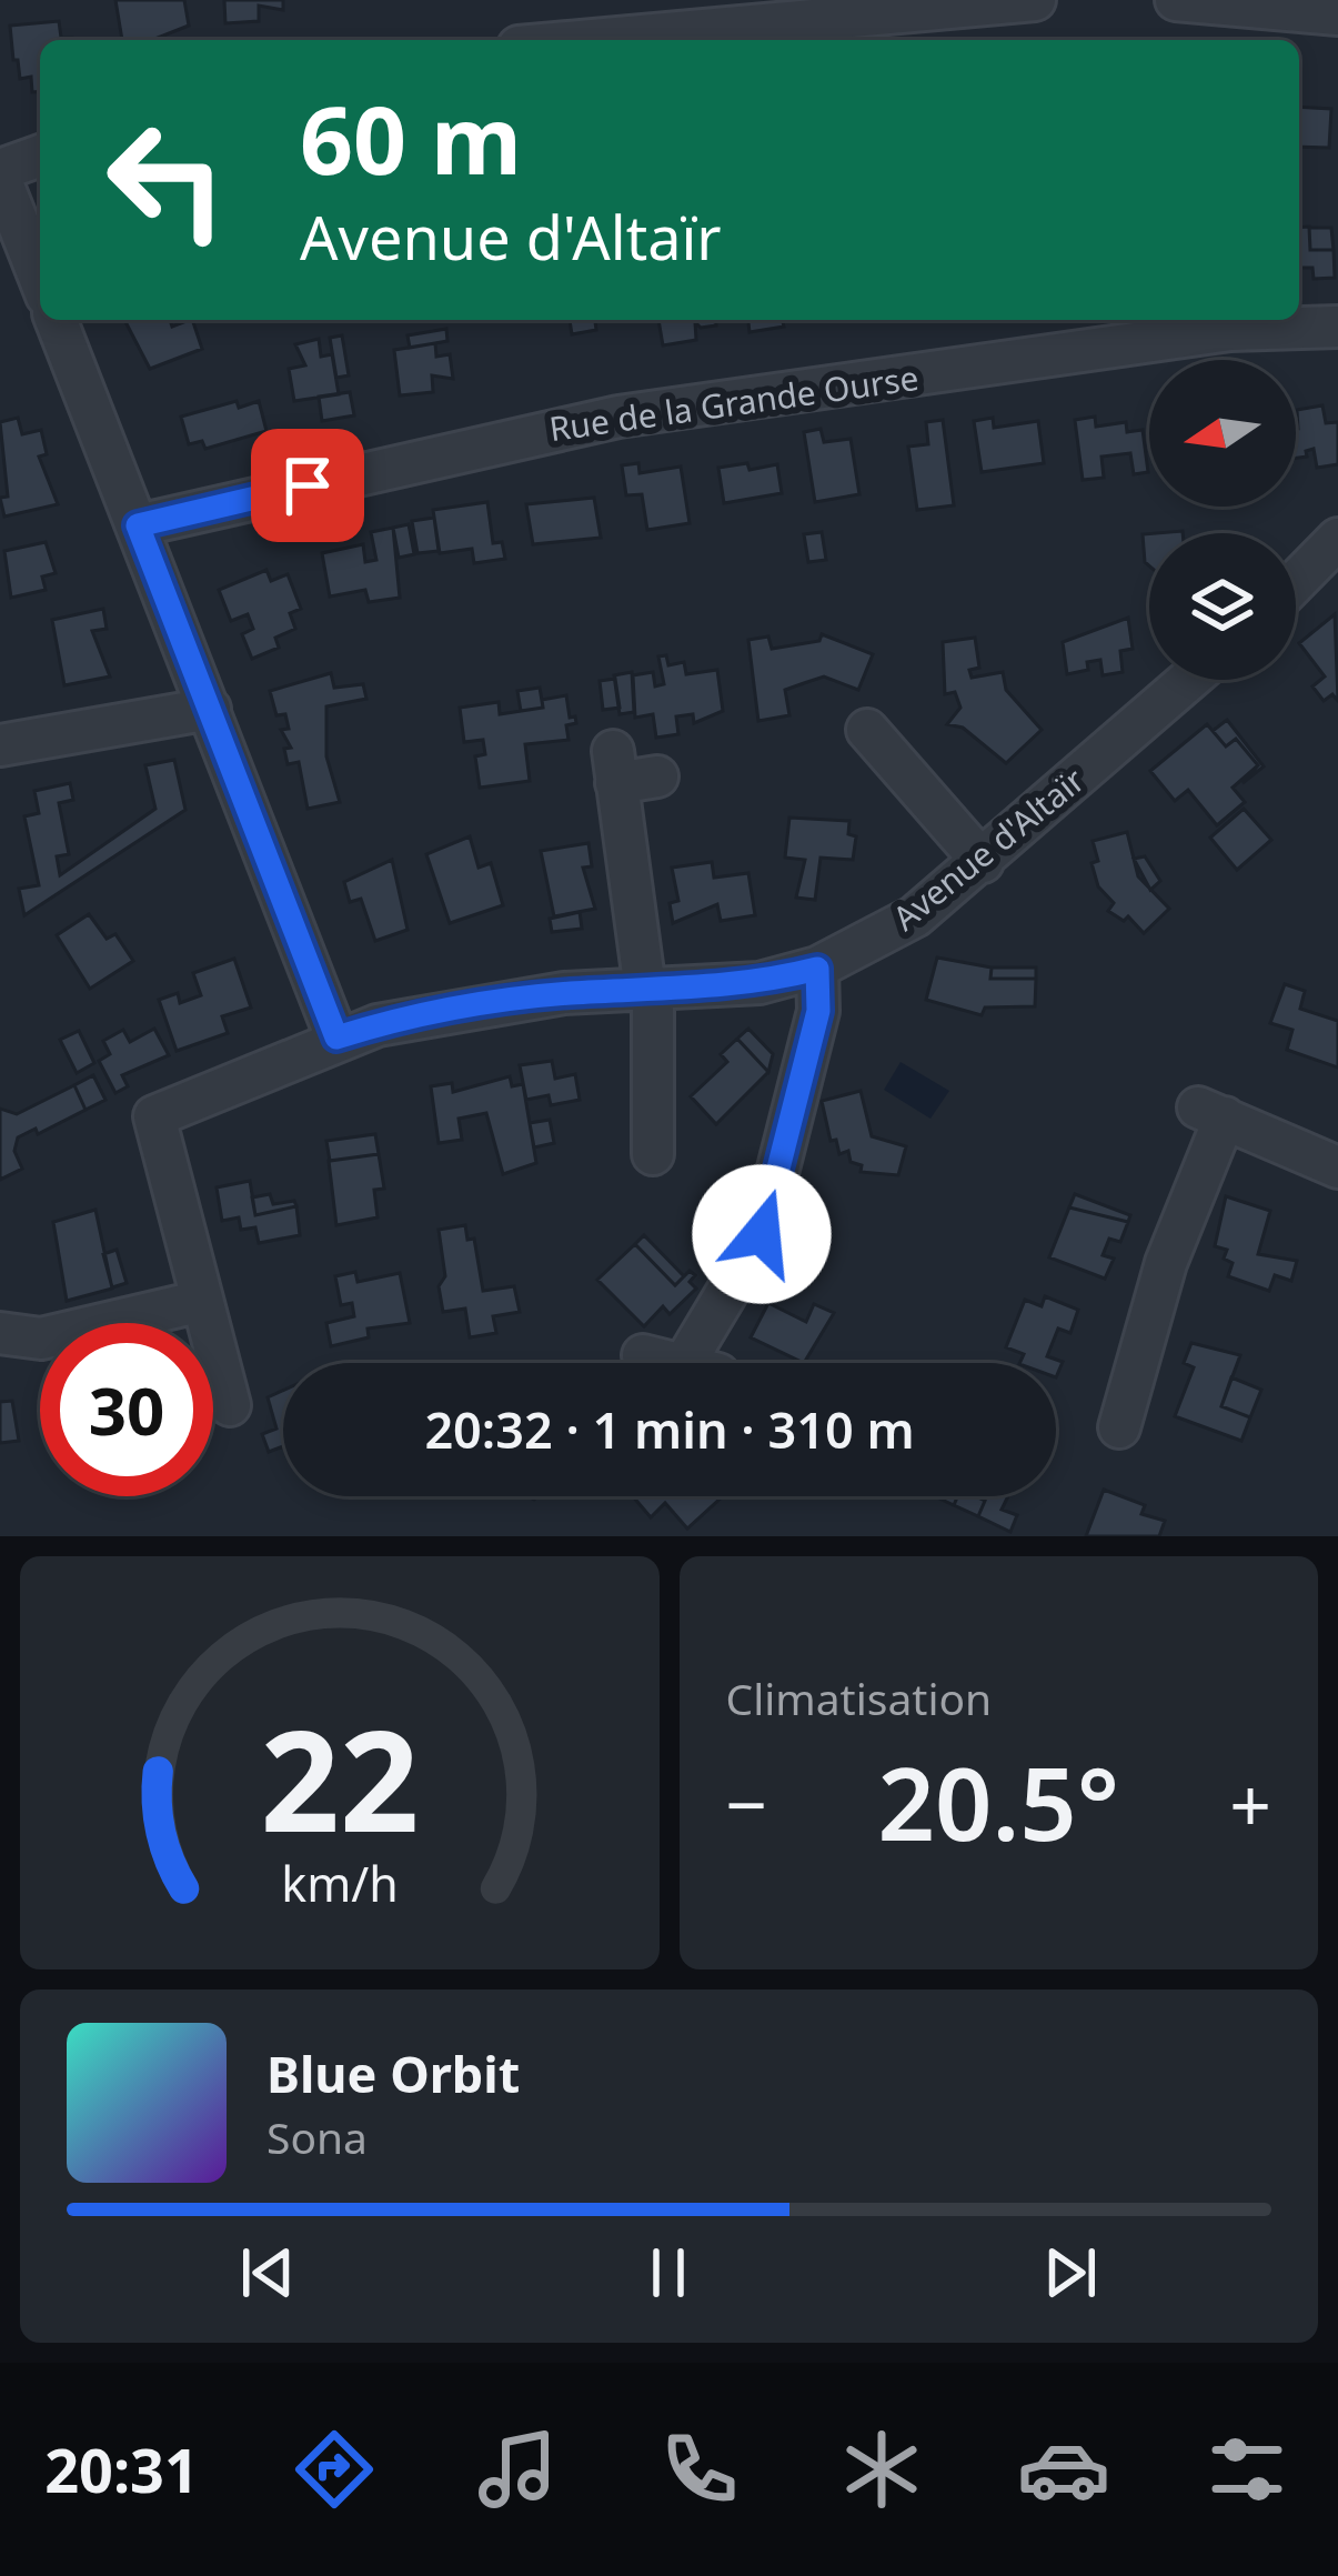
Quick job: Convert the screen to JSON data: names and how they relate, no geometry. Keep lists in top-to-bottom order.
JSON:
{
  "streets": {
    "street": ["Rue de la Grande Ourse", "Avenue d'Altaïr"]
  },
  "north": "left",
  "page": {
    "turn": ["60 m", "Avenue d'Altaïr"],
    "limit": "30",
    "trip": "20:32 · 1 min · 310 m",
    "tile": "Climatisation",
    "heat": ["−", "20.5°", "+"],
    "song": ["Blue Orbit", "Sona"],
    "tabs": "20:31",
    "gauge": ["22", "km/h"]
  }
}
